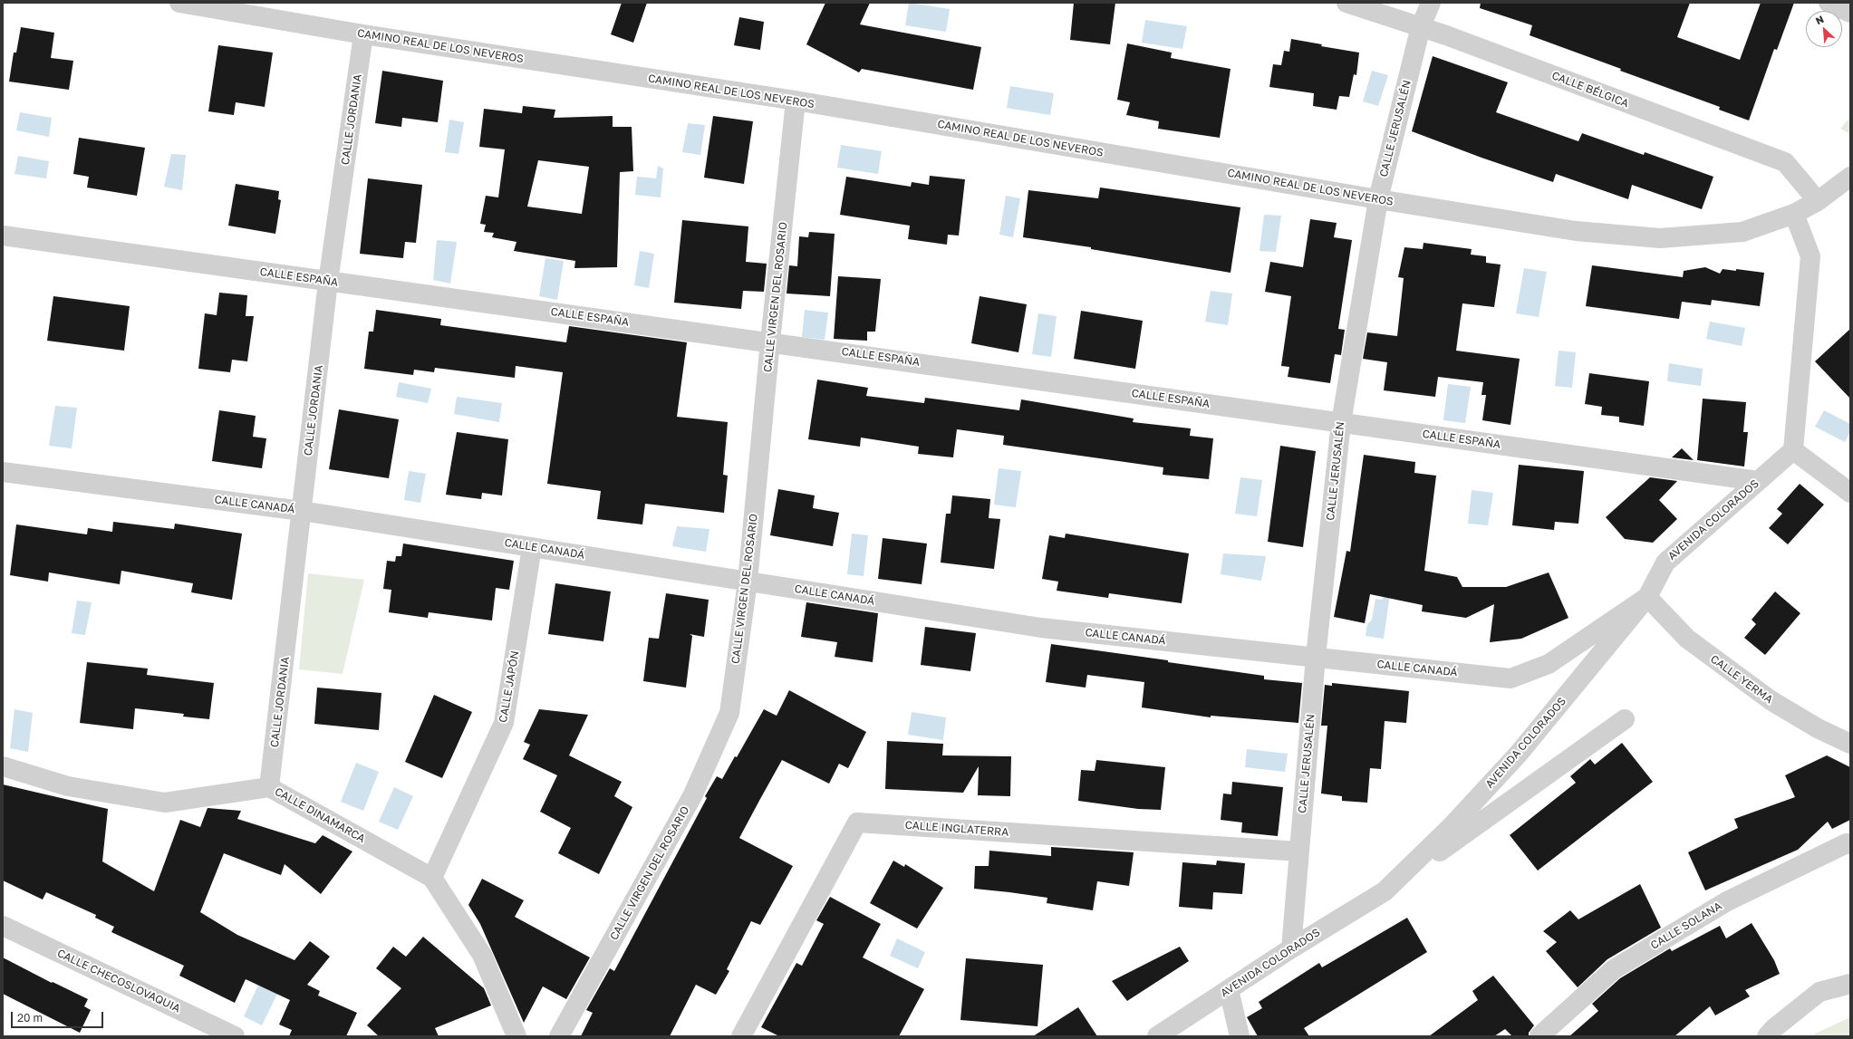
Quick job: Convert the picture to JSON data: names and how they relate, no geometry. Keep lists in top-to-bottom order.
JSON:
{
  "streets": {
    "street": [
      "CAMINO REAL DE LOS NEVEROS",
      "CALLE BÉLGICA",
      "CALLE JORDANIA",
      "CALLE JERUSALÉN",
      "CALLE ESPAÑA",
      "CALLE VIRGEN DEL ROSARIO",
      "CALLE CANADÁ",
      "AVENIDA COLORADOS",
      "CALLE YERMA",
      "CALLE JAPÓN",
      "CALLE DINAMARCA",
      "CALLE INGLATERRA",
      "CALLE SOLANA",
      "CALLE CHECOSLOVAQUIA"
    ]
  },
  "crossings": [
    ["CAMINO REAL DE LOS NEVEROS", "CALLE BÉLGICA"],
    ["CAMINO REAL DE LOS NEVEROS", "CALLE JORDANIA"],
    ["CAMINO REAL DE LOS NEVEROS", "CALLE JERUSALÉN"],
    ["CAMINO REAL DE LOS NEVEROS", "CALLE VIRGEN DEL ROSARIO"],
    ["CALLE BÉLGICA", "CALLE JERUSALÉN"],
    ["CALLE JORDANIA", "CALLE ESPAÑA"],
    ["CALLE JORDANIA", "CALLE CANADÁ"],
    ["CALLE JORDANIA", "CALLE DINAMARCA"],
    ["CALLE JERUSALÉN", "CALLE ESPAÑA"],
    ["CALLE JERUSALÉN", "CALLE CANADÁ"],
    ["CALLE JERUSALÉN", "AVENIDA COLORADOS"],
    ["CALLE JERUSALÉN", "CALLE INGLATERRA"],
    ["CALLE ESPAÑA", "CALLE VIRGEN DEL ROSARIO"],
    ["CALLE ESPAÑA", "AVENIDA COLORADOS"],
    ["CALLE VIRGEN DEL ROSARIO", "CALLE CANADÁ"],
    ["CALLE CANADÁ", "AVENIDA COLORADOS"],
    ["CALLE CANADÁ", "CALLE YERMA"],
    ["CALLE CANADÁ", "CALLE JAPÓN"],
    ["AVENIDA COLORADOS", "CALLE YERMA"],
    ["CALLE JAPÓN", "CALLE DINAMARCA"]
  ],
  "scale_bar": "20 m",
  "north": "top left"
}
